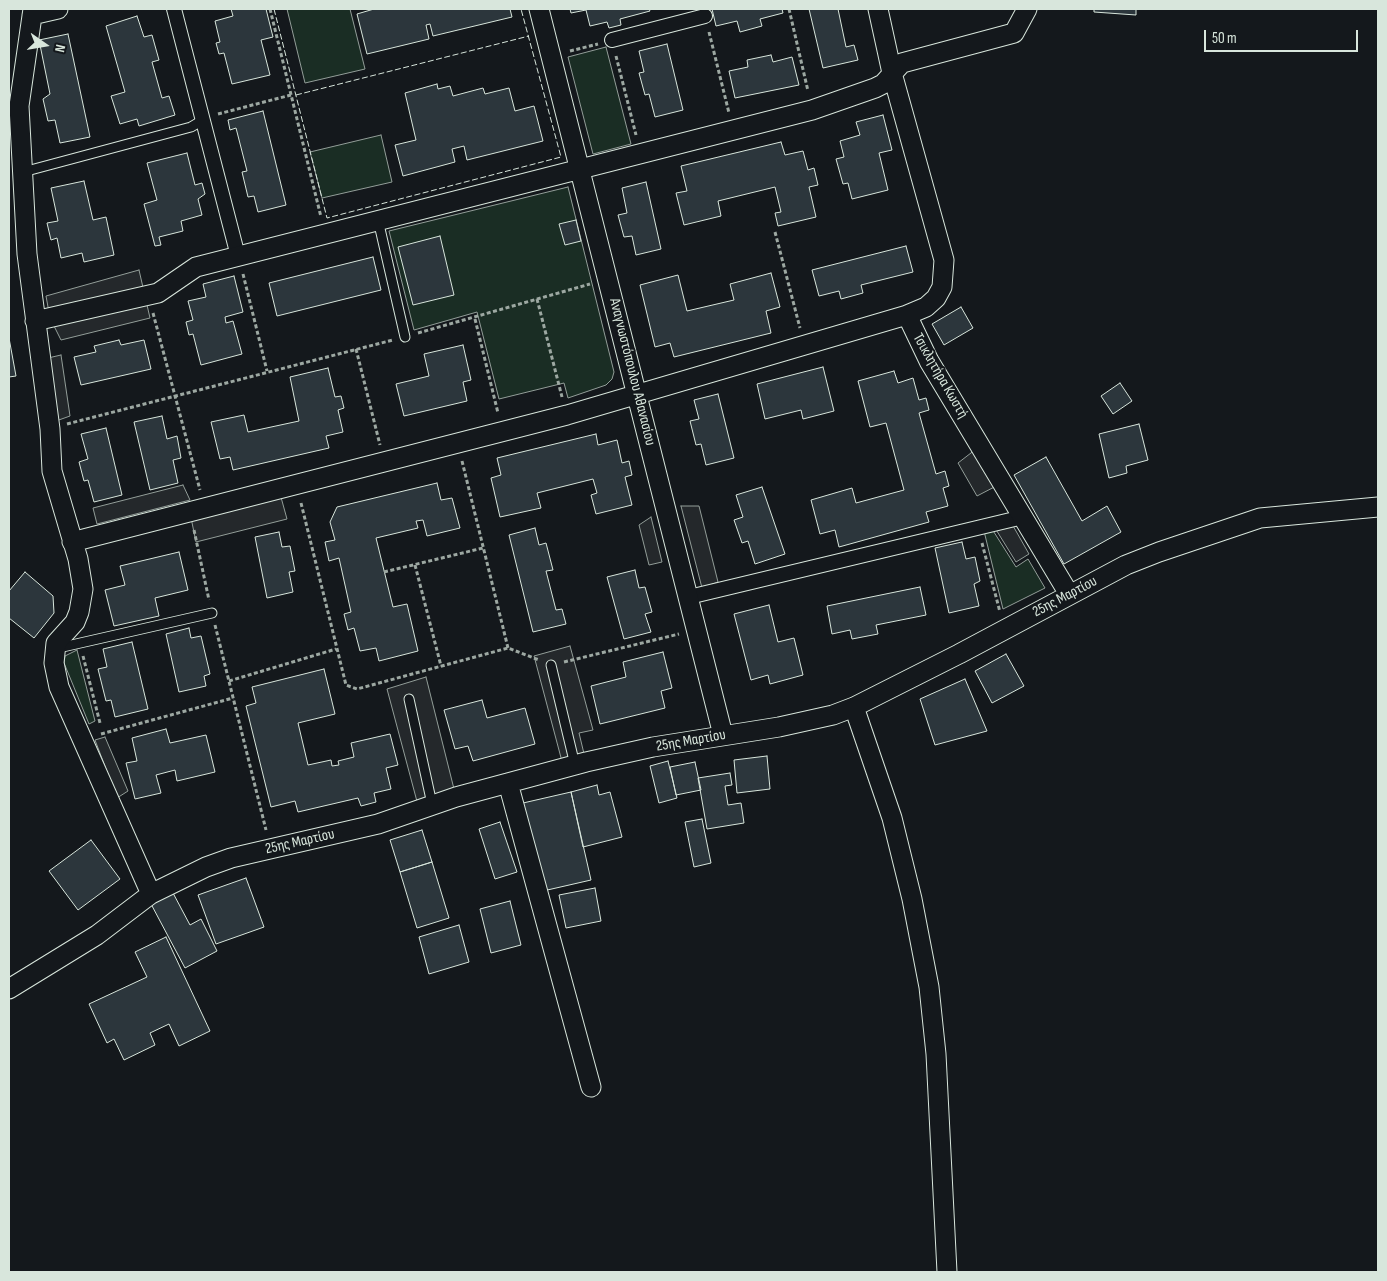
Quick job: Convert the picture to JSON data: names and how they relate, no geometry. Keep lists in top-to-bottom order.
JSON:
{
  "streets": {
    "street": ["Αναγνωστόπουλου Αθανασίου", "Τσικλητήρα Κωστή", "25ης Μαρτίου"]
  },
  "crossings": [
    ["Αναγνωστόπουλου Αθανασίου", "25ης Μαρτίου"],
    ["Τσικλητήρα Κωστή", "25ης Μαρτίου"]
  ],
  "scale_bar": "50 m",
  "north": "right"
}
